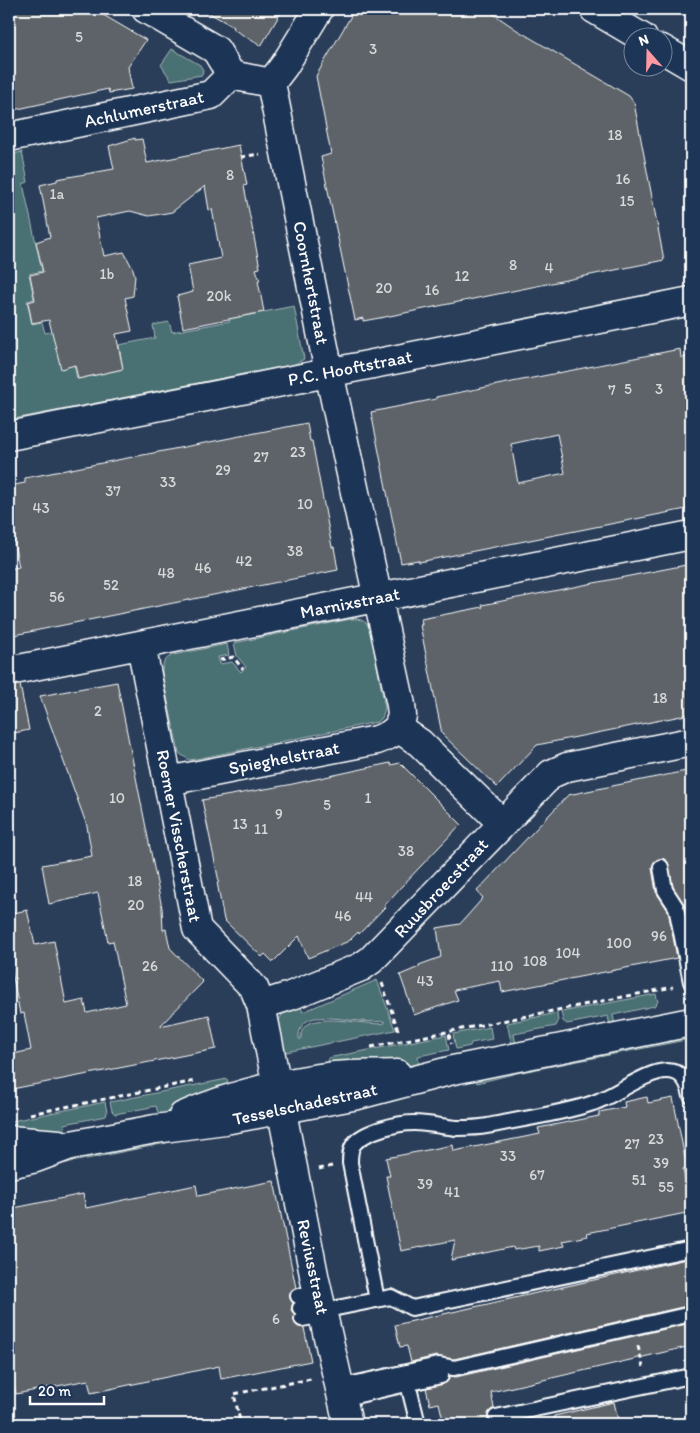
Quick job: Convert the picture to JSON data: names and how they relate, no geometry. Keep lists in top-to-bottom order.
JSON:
{
  "streets": {
    "street": [
      "Achlumerstraat",
      "Coornhertstraat",
      "P.C. Hooftstraat",
      "Marnixstraat",
      "Spieghelstraat",
      "Roemer Visscherstraat",
      "Ruusbroecstraat",
      "Tesselschadestraat",
      "Reviusstraat"
    ]
  },
  "crossings": [
    ["Coornhertstraat", "P.C. Hooftstraat"],
    ["Coornhertstraat", "Marnixstraat"],
    ["Coornhertstraat", "Spieghelstraat"],
    ["Marnixstraat", "Roemer Visscherstraat"],
    ["Spieghelstraat", "Roemer Visscherstraat"],
    ["Roemer Visscherstraat", "Ruusbroecstraat"],
    ["Tesselschadestraat", "Reviusstraat"]
  ],
  "house_numbers": [
    "5",
    "3",
    "18",
    "8",
    "16",
    "1a",
    "15",
    "8",
    "4",
    "1b",
    "12",
    "20",
    "16",
    "20k",
    "5",
    "3",
    "7",
    "23",
    "27",
    "29",
    "33",
    "37",
    "10",
    "43",
    "38",
    "42",
    "46",
    "48",
    "52",
    "56",
    "18",
    "2",
    "10",
    "1",
    "5",
    "9",
    "13",
    "11",
    "38",
    "18",
    "44",
    "20",
    "46",
    "96",
    "100",
    "104",
    "108",
    "26",
    "110",
    "43",
    "23",
    "27",
    "33",
    "39",
    "67",
    "51",
    "39",
    "55",
    "41",
    "6"
  ],
  "scale_bar": "20 m",
  "north": "top"
}
